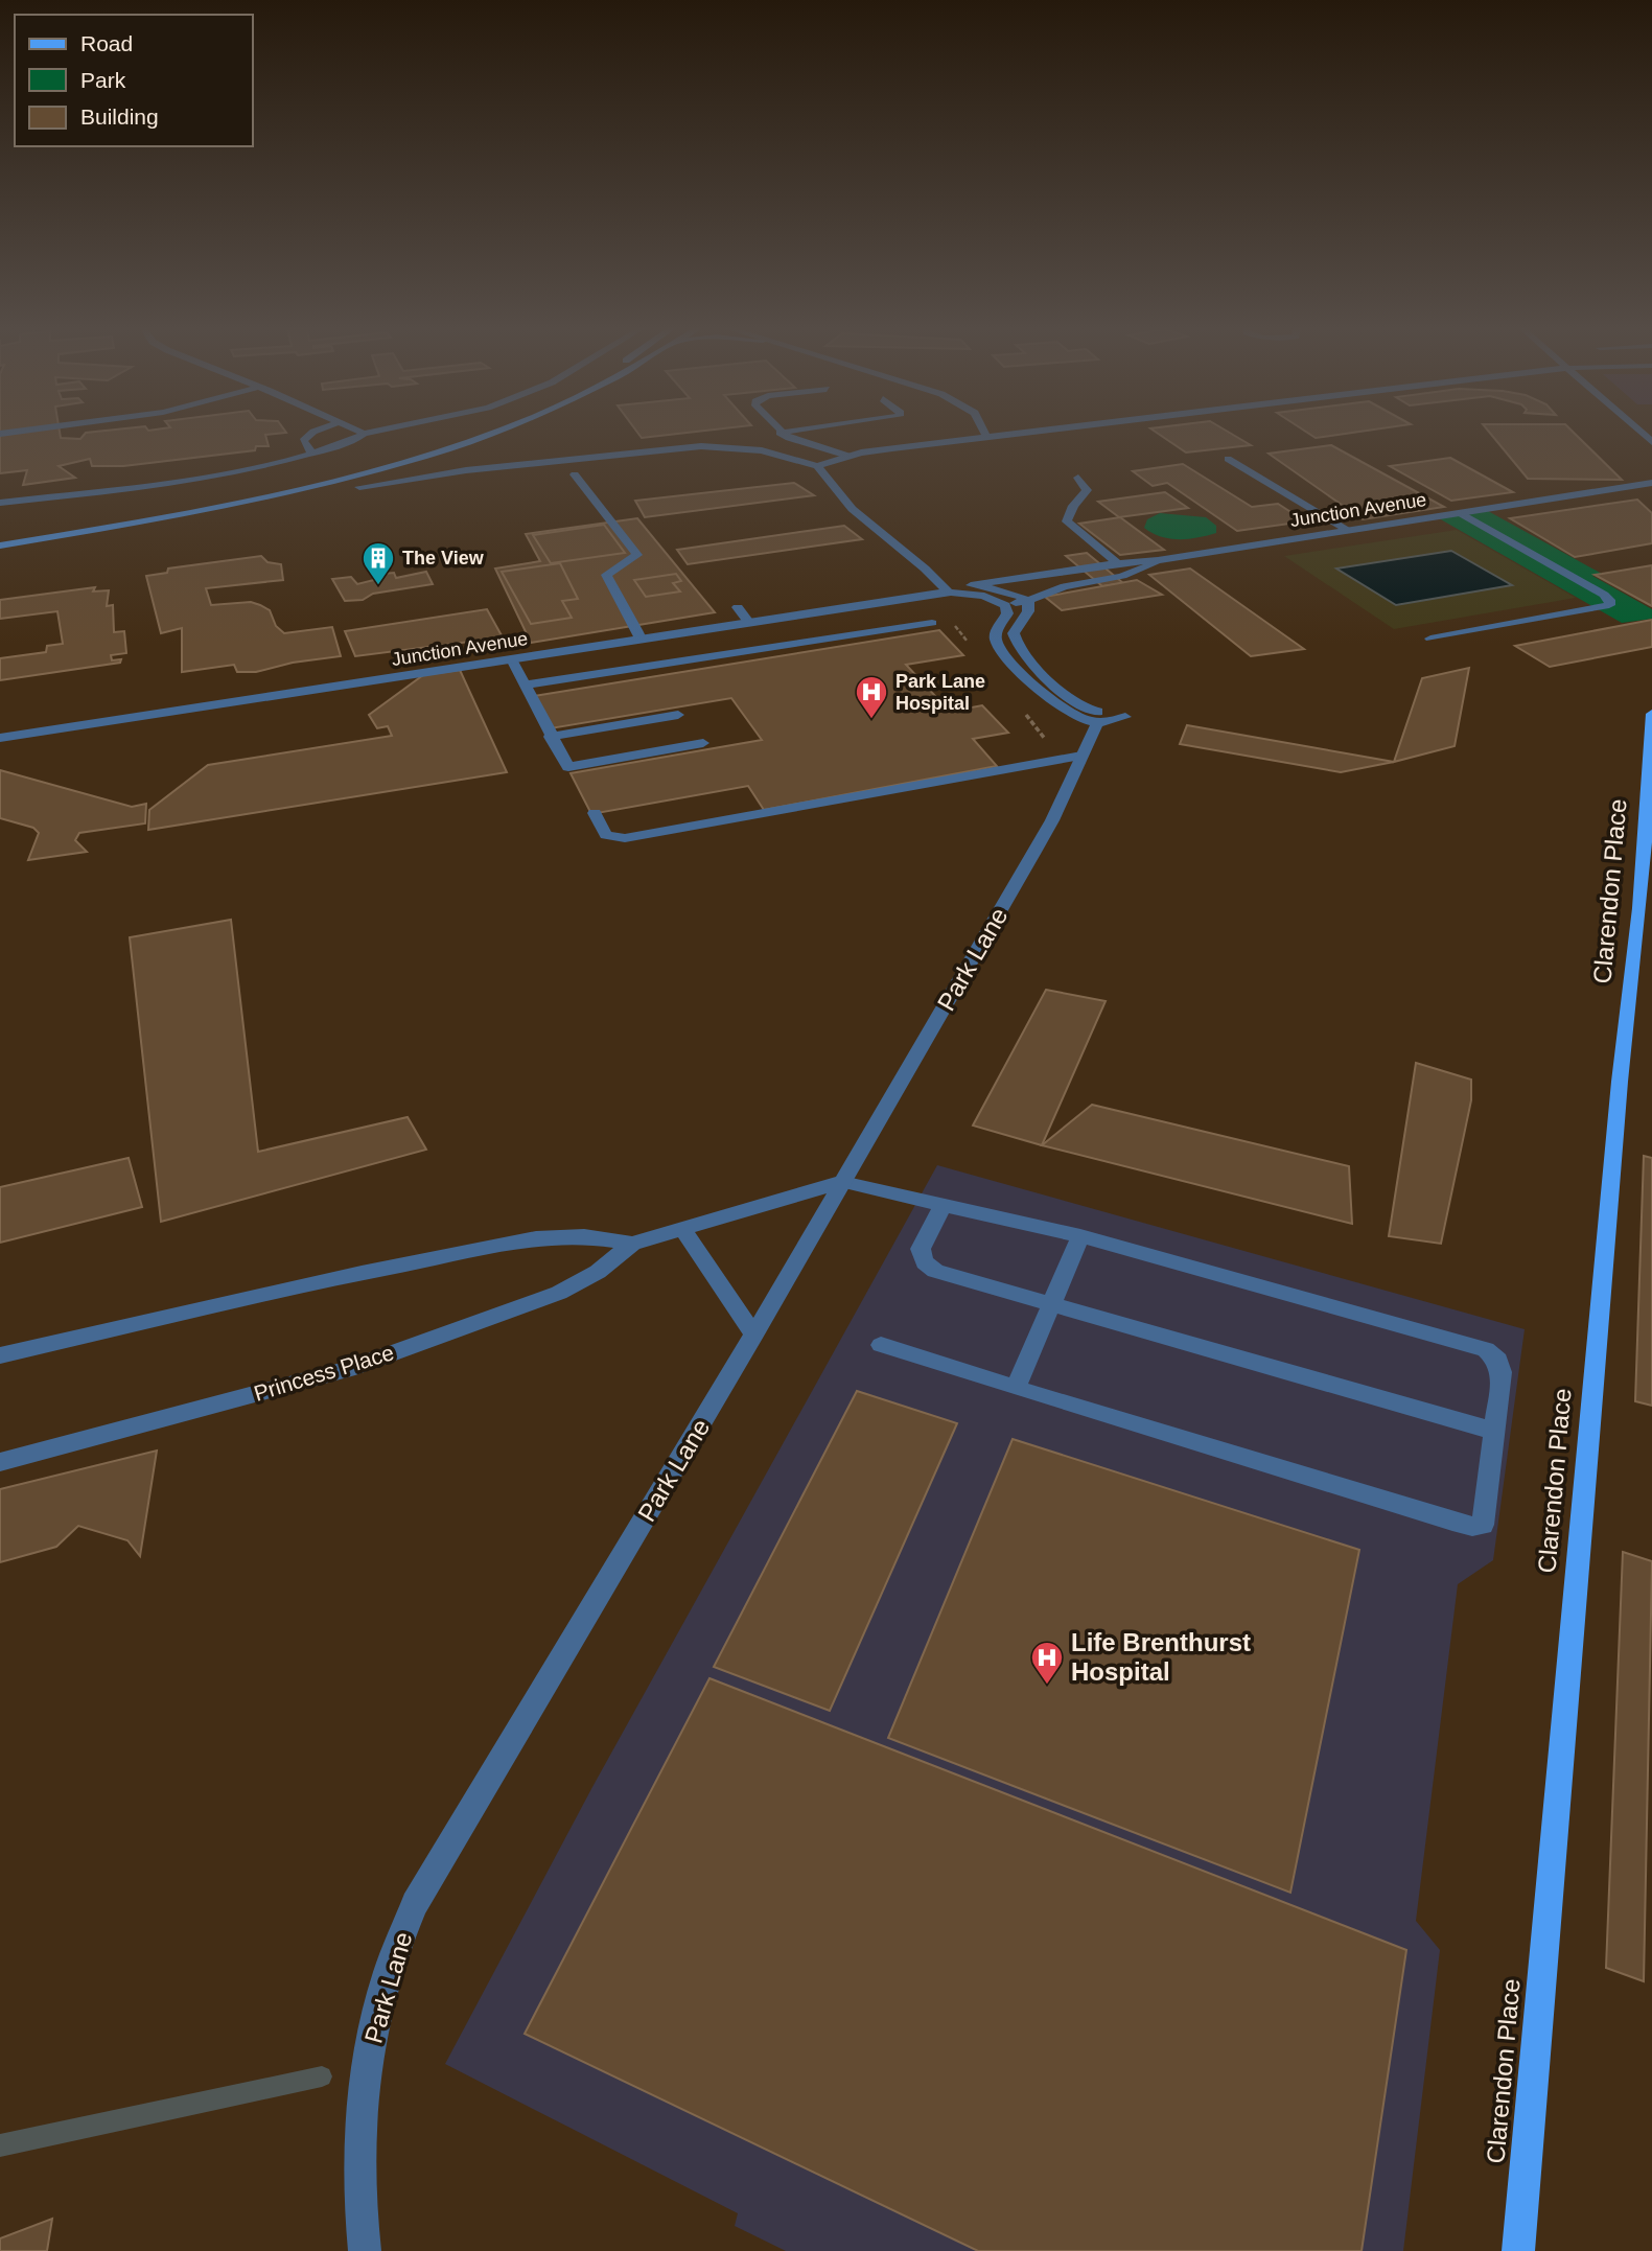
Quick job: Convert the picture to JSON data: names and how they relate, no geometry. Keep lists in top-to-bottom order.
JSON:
{
  "streets": {
    "main road": ["Clarendon Place"],
    "street": ["Junction Avenue", "Park Lane", "Princess Place"]
  },
  "crossings": [
    ["Park Lane", "Princess Place"]
  ],
  "places": {
    "building": ["The View"],
    "hospital": ["Park Lane Hospital", "Life Brenthurst Hospital"]
  },
  "legend": ["Road", "Park", "Building"]
}
